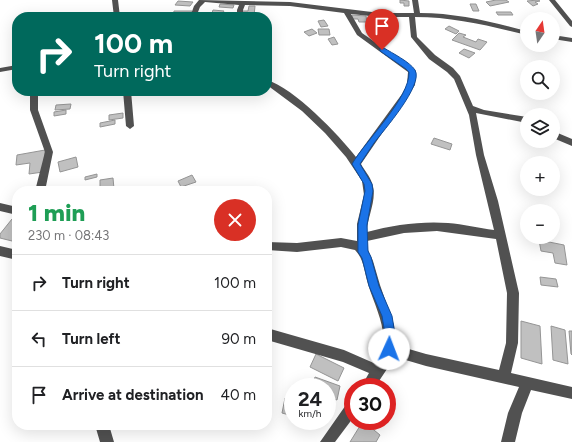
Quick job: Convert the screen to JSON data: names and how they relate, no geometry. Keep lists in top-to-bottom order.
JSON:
{
  "north": "top",
  "page": {
    "map_buttons": ["+", "−"],
    "turn": ["100 m", "Turn right"],
    "heading": ["1 min", "230 m · 08:43"],
    "list": [
      {
        "name": "Turn right",
        "value": "100 m"
      },
      {
        "name": "Turn left",
        "value": "90 m"
      },
      {
        "name": "Arrive at destination",
        "value": "40 m"
      }
    ],
    "speed": "24 km/h",
    "limit": "30"
  }
}
